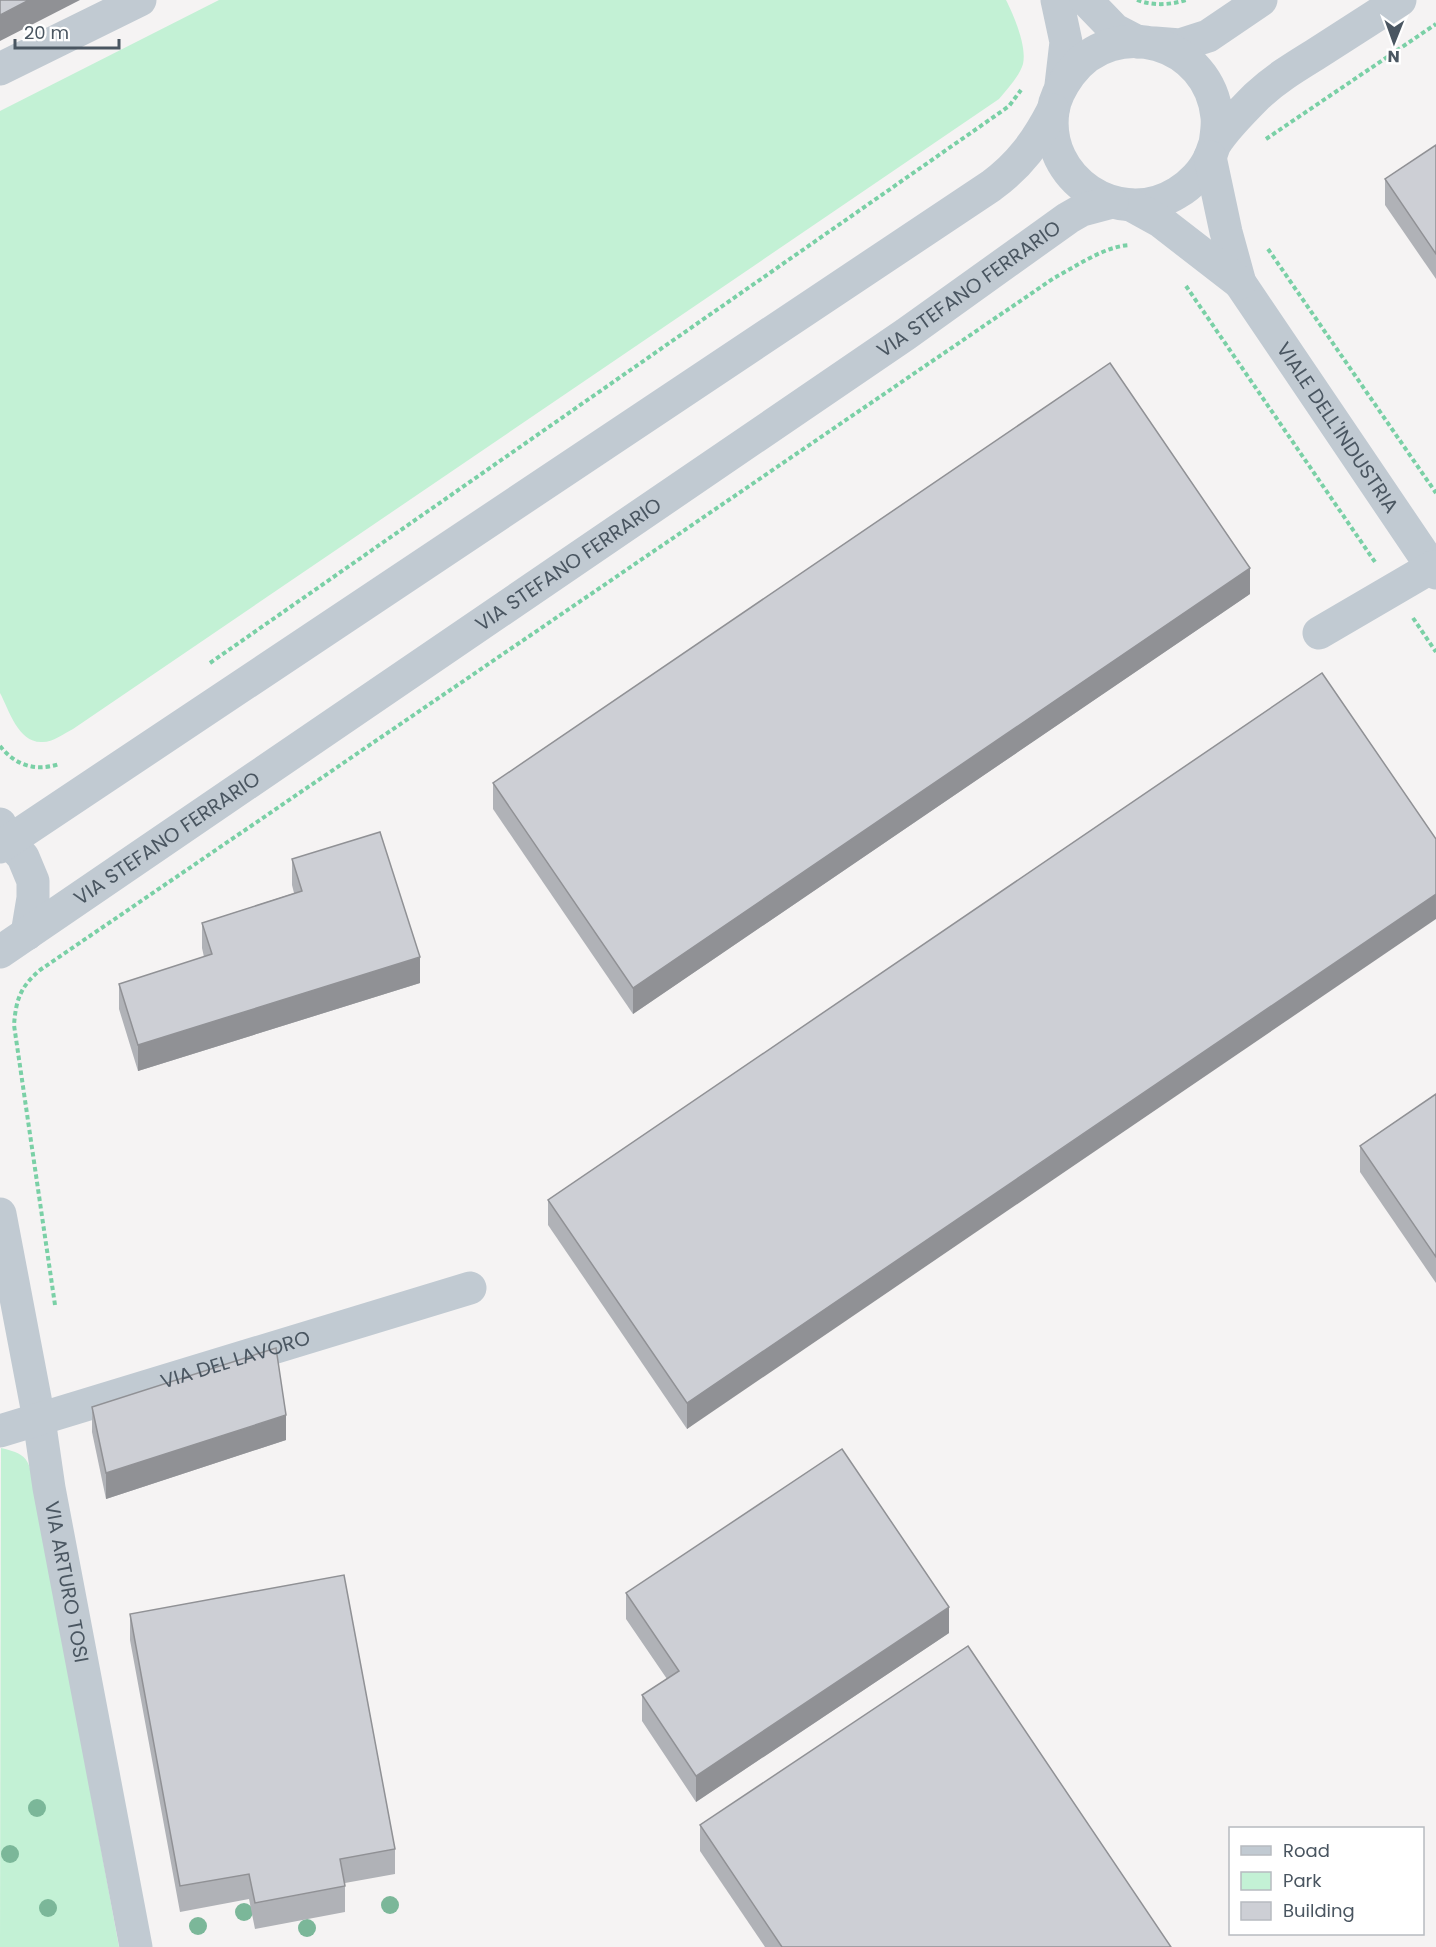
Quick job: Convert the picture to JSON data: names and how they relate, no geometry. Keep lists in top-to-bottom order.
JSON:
{
  "streets": {
    "street": [
      "VIA STEFANO FERRARIO",
      "VIALE DELL'INDUSTRIA",
      "VIA DEL LAVORO",
      "VIA ARTURO TOSI"
    ]
  },
  "crossings": [
    ["VIA DEL LAVORO", "VIA ARTURO TOSI"]
  ],
  "legend": ["Road", "Park", "Building"],
  "scale_bar": "20 m",
  "north": "bottom"
}
